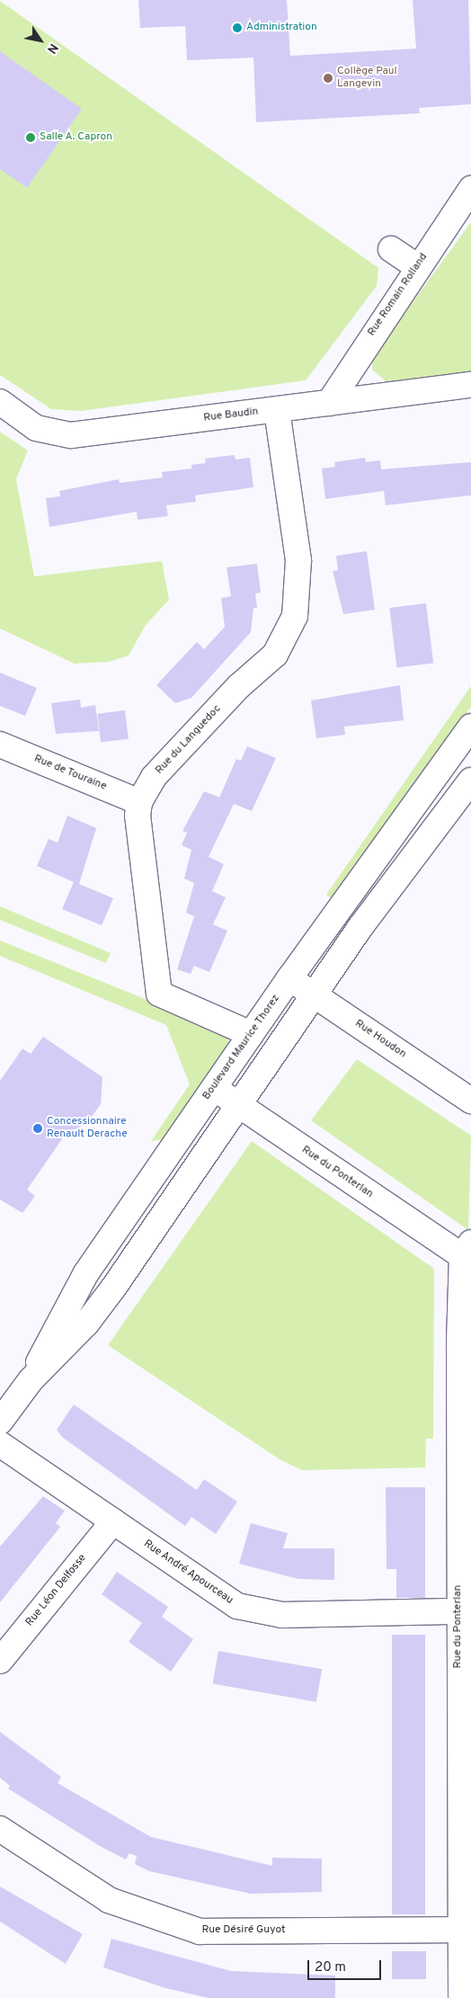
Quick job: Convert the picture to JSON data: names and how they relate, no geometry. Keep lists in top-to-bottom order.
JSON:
{
  "streets": {
    "street": [
      "Rue Romain Rolland",
      "Rue Baudin",
      "Rue du Languedoc",
      "Rue de Touraine",
      "Rue Houdon",
      "Boulevard Maurice Thorez",
      "Rue du Ponterlan",
      "Rue André Apourceau",
      "Rue Léon Delfosse",
      "Rue Désiré Guyot"
    ]
  },
  "crossings": [
    ["Rue Romain Rolland", "Rue Baudin"],
    ["Rue Baudin", "Rue du Languedoc"],
    ["Rue du Languedoc", "Rue de Touraine"],
    ["Rue du Languedoc", "Boulevard Maurice Thorez"],
    ["Rue Houdon", "Boulevard Maurice Thorez"],
    ["Boulevard Maurice Thorez", "Rue du Ponterlan"],
    ["Rue du Ponterlan", "Rue André Apourceau"],
    ["Rue du Ponterlan", "Rue Désiré Guyot"],
    ["Rue André Apourceau", "Rue Léon Delfosse"]
  ],
  "places": [
    "Administration",
    "Collège Paul Langevin",
    "Salle A. Capron",
    "Concessionnaire Renault Derache"
  ],
  "scale_bar": "20 m",
  "north": "bottom right"
}
